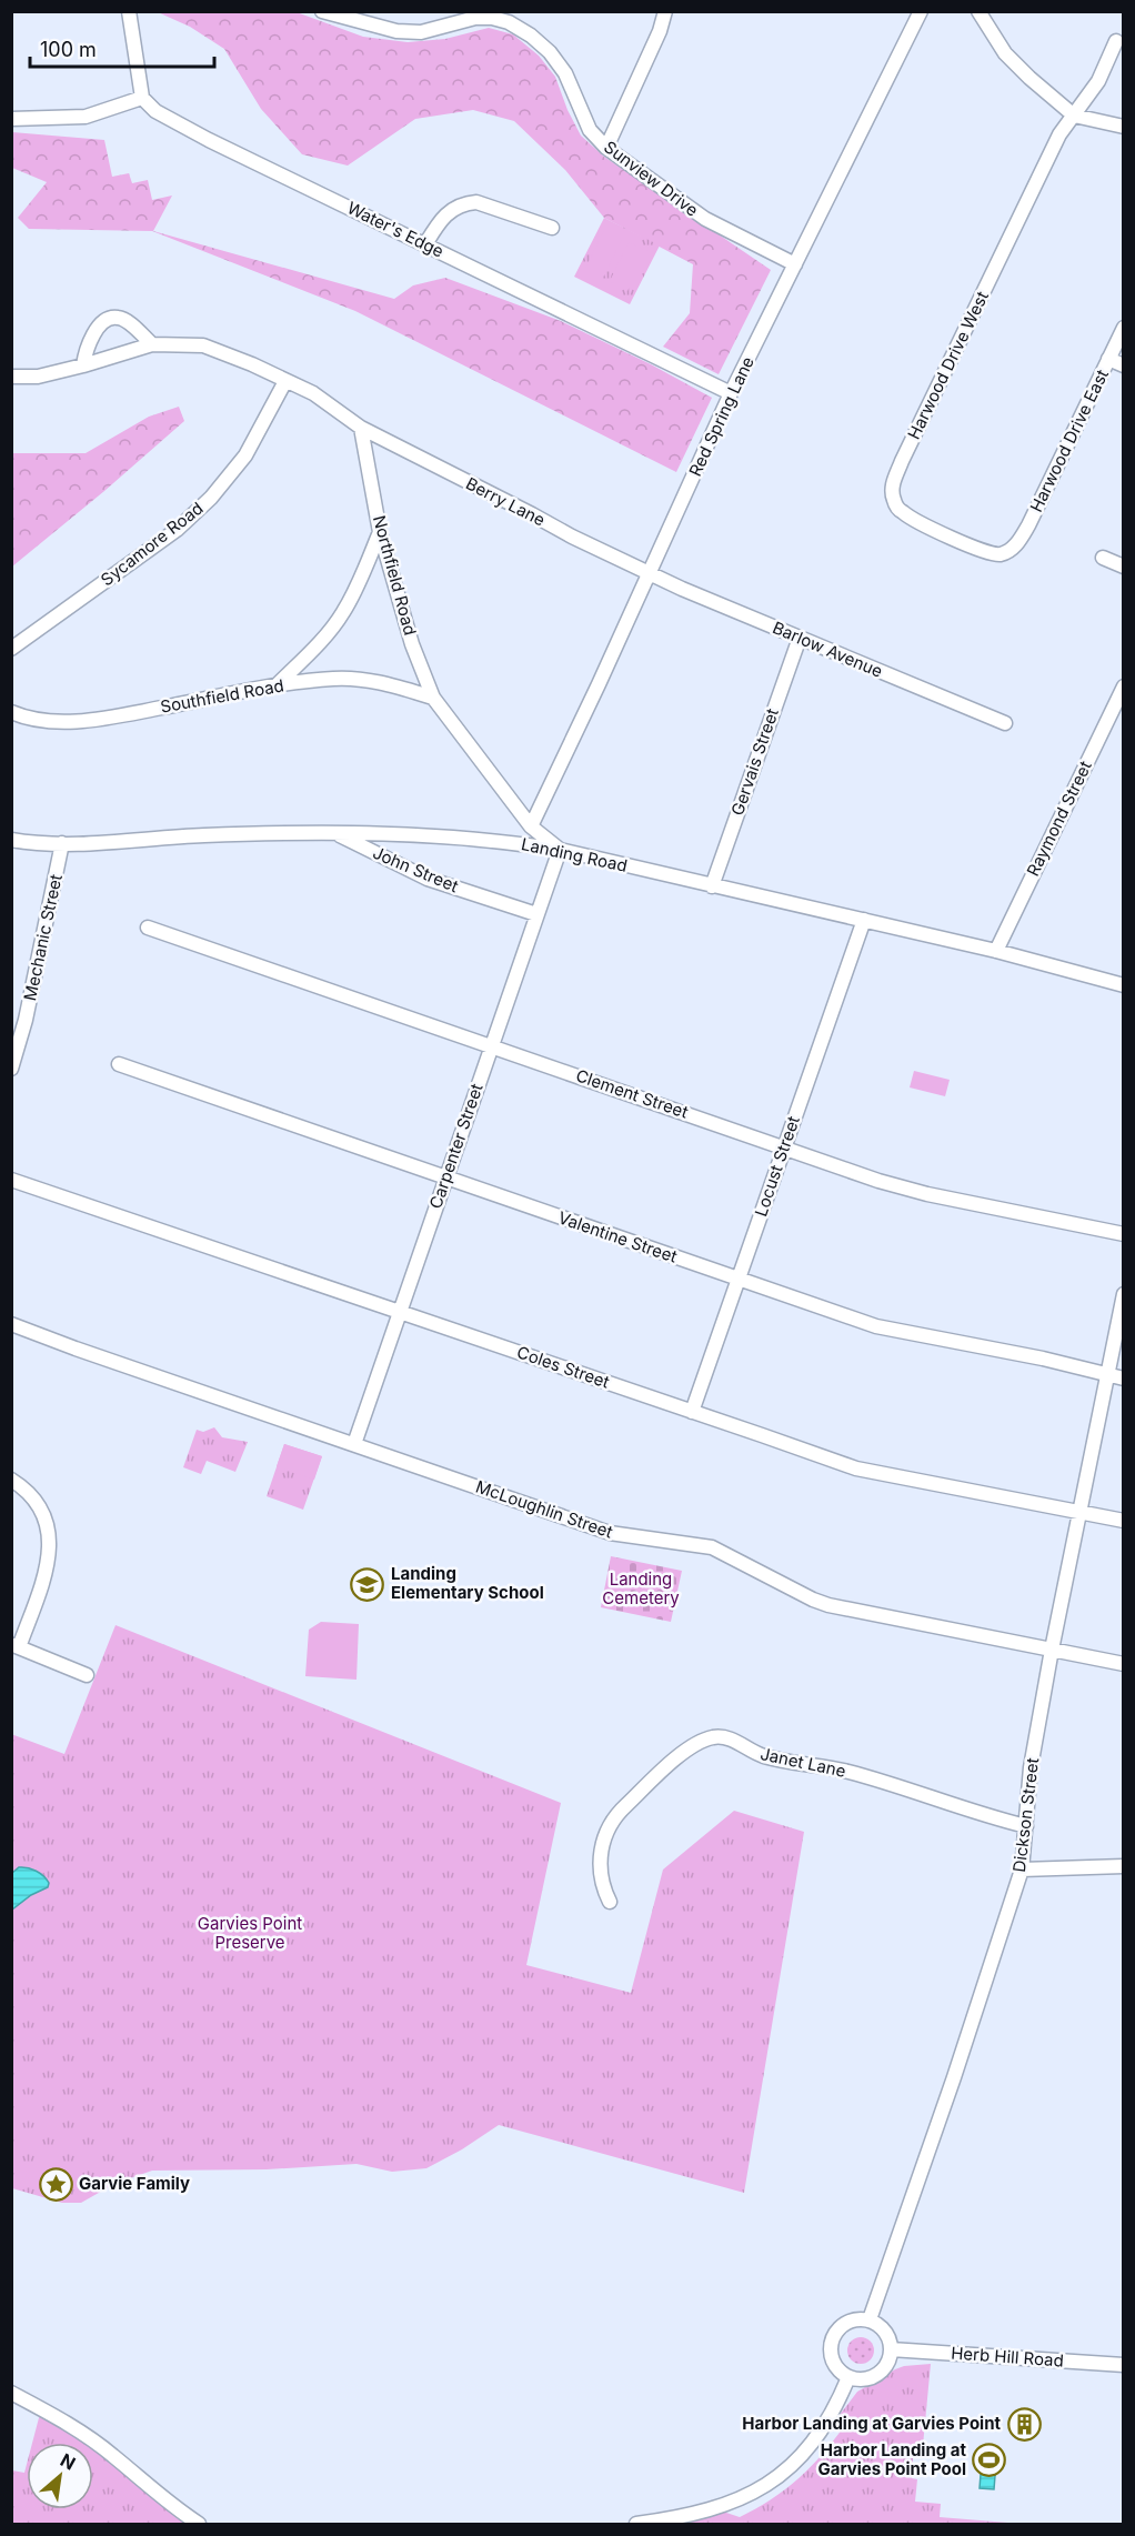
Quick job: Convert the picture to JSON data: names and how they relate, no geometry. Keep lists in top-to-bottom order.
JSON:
{
  "streets": {
    "street": [
      "Sunview Drive",
      "Water's Edge",
      "Harwood Drive West",
      "Red Spring Lane",
      "Harwood Drive East",
      "Berry Lane",
      "Sycamore Road",
      "Northfield Road",
      "Barlow Avenue",
      "Southfield Road",
      "Gervais Street",
      "Raymond Street",
      "Landing Road",
      "John Street",
      "Mechanic Street",
      "Clement Street",
      "Carpenter Street",
      "Locust Street",
      "Valentine Street",
      "Coles Street",
      "McLoughlin Street",
      "Janet Lane",
      "Dickson Street",
      "Herb Hill Road"
    ]
  },
  "crossings": [
    ["Sunview Drive", "Red Spring Lane"],
    ["Water's Edge", "Red Spring Lane"],
    ["Harwood Drive West", "Harwood Drive East"],
    ["Red Spring Lane", "Berry Lane"],
    ["Red Spring Lane", "Northfield Road"],
    ["Red Spring Lane", "Barlow Avenue"],
    ["Berry Lane", "Northfield Road"],
    ["Berry Lane", "Barlow Avenue"],
    ["Northfield Road", "Southfield Road"],
    ["Northfield Road", "Landing Road"],
    ["Northfield Road", "Carpenter Street"],
    ["Barlow Avenue", "Gervais Street"],
    ["Gervais Street", "Landing Road"],
    ["Raymond Street", "Landing Road"],
    ["Landing Road", "John Street"],
    ["Landing Road", "Mechanic Street"],
    ["Landing Road", "Carpenter Street"],
    ["Landing Road", "Locust Street"],
    ["John Street", "Carpenter Street"],
    ["Clement Street", "Carpenter Street"],
    ["Clement Street", "Locust Street"],
    ["Carpenter Street", "Valentine Street"],
    ["Carpenter Street", "Coles Street"],
    ["Carpenter Street", "McLoughlin Street"],
    ["Locust Street", "Valentine Street"],
    ["Locust Street", "Coles Street"],
    ["Valentine Street", "Dickson Street"],
    ["Coles Street", "Dickson Street"],
    ["McLoughlin Street", "Dickson Street"],
    ["Janet Lane", "Dickson Street"],
    ["Dickson Street", "Herb Hill Road"]
  ],
  "parks": ["Landing Cemetery", "Garvies Point Preserve"],
  "places": {
    "school or university": ["Landing Elementary School"],
    "place": ["Garvie Family"],
    "building": ["Harbor Landing at Garvies Point"],
    "sports": ["Harbor Landing at Garvies Point Pool"]
  },
  "scale_bar": "100 m",
  "north": "top right"
}
